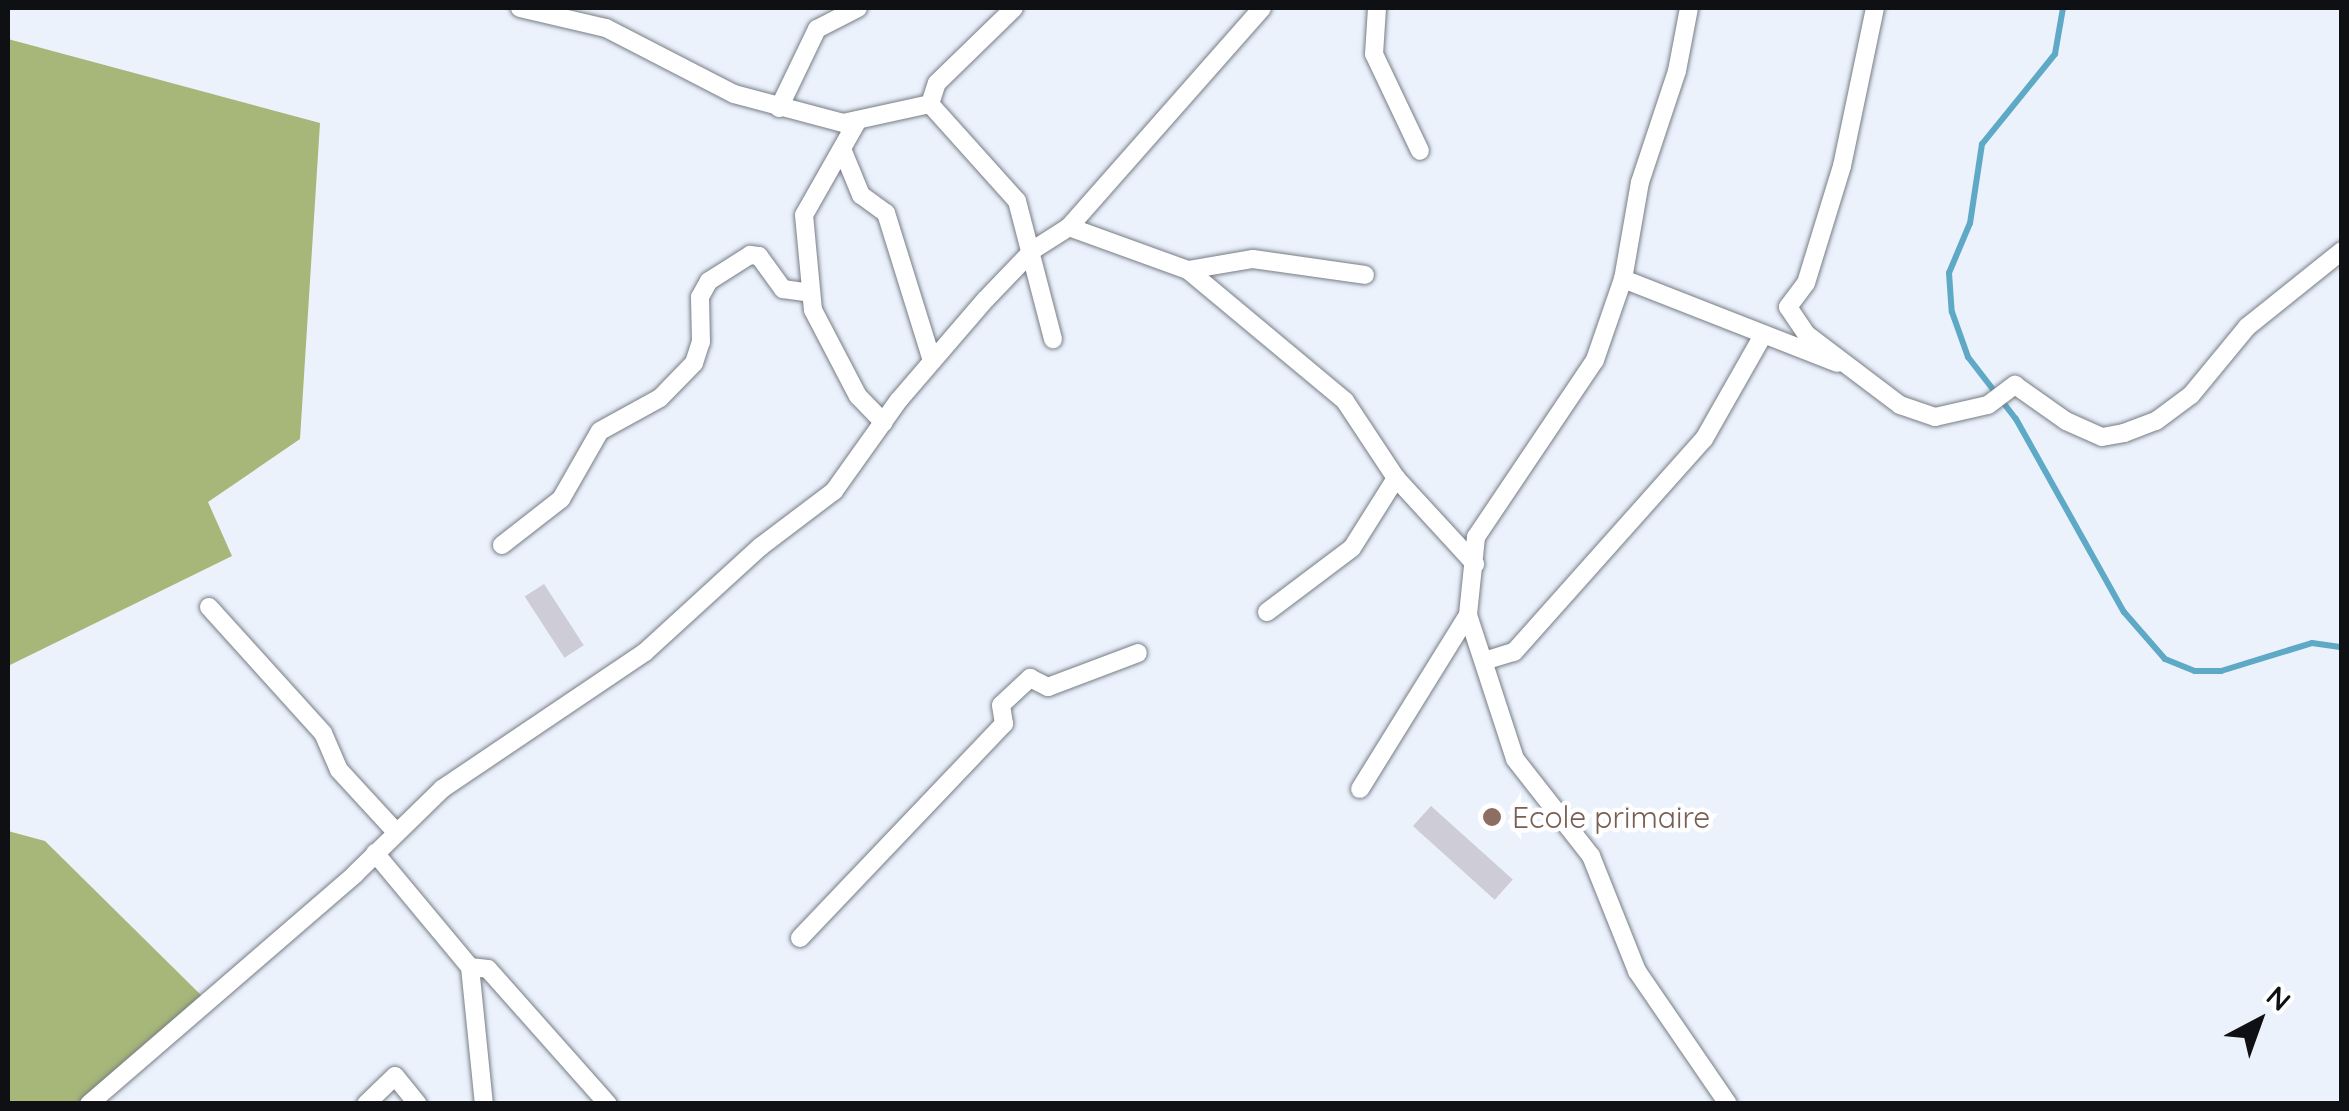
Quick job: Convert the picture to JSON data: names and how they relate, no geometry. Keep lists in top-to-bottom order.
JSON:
{
  "places": ["Ecole primaire"],
  "north": "top right"
}
